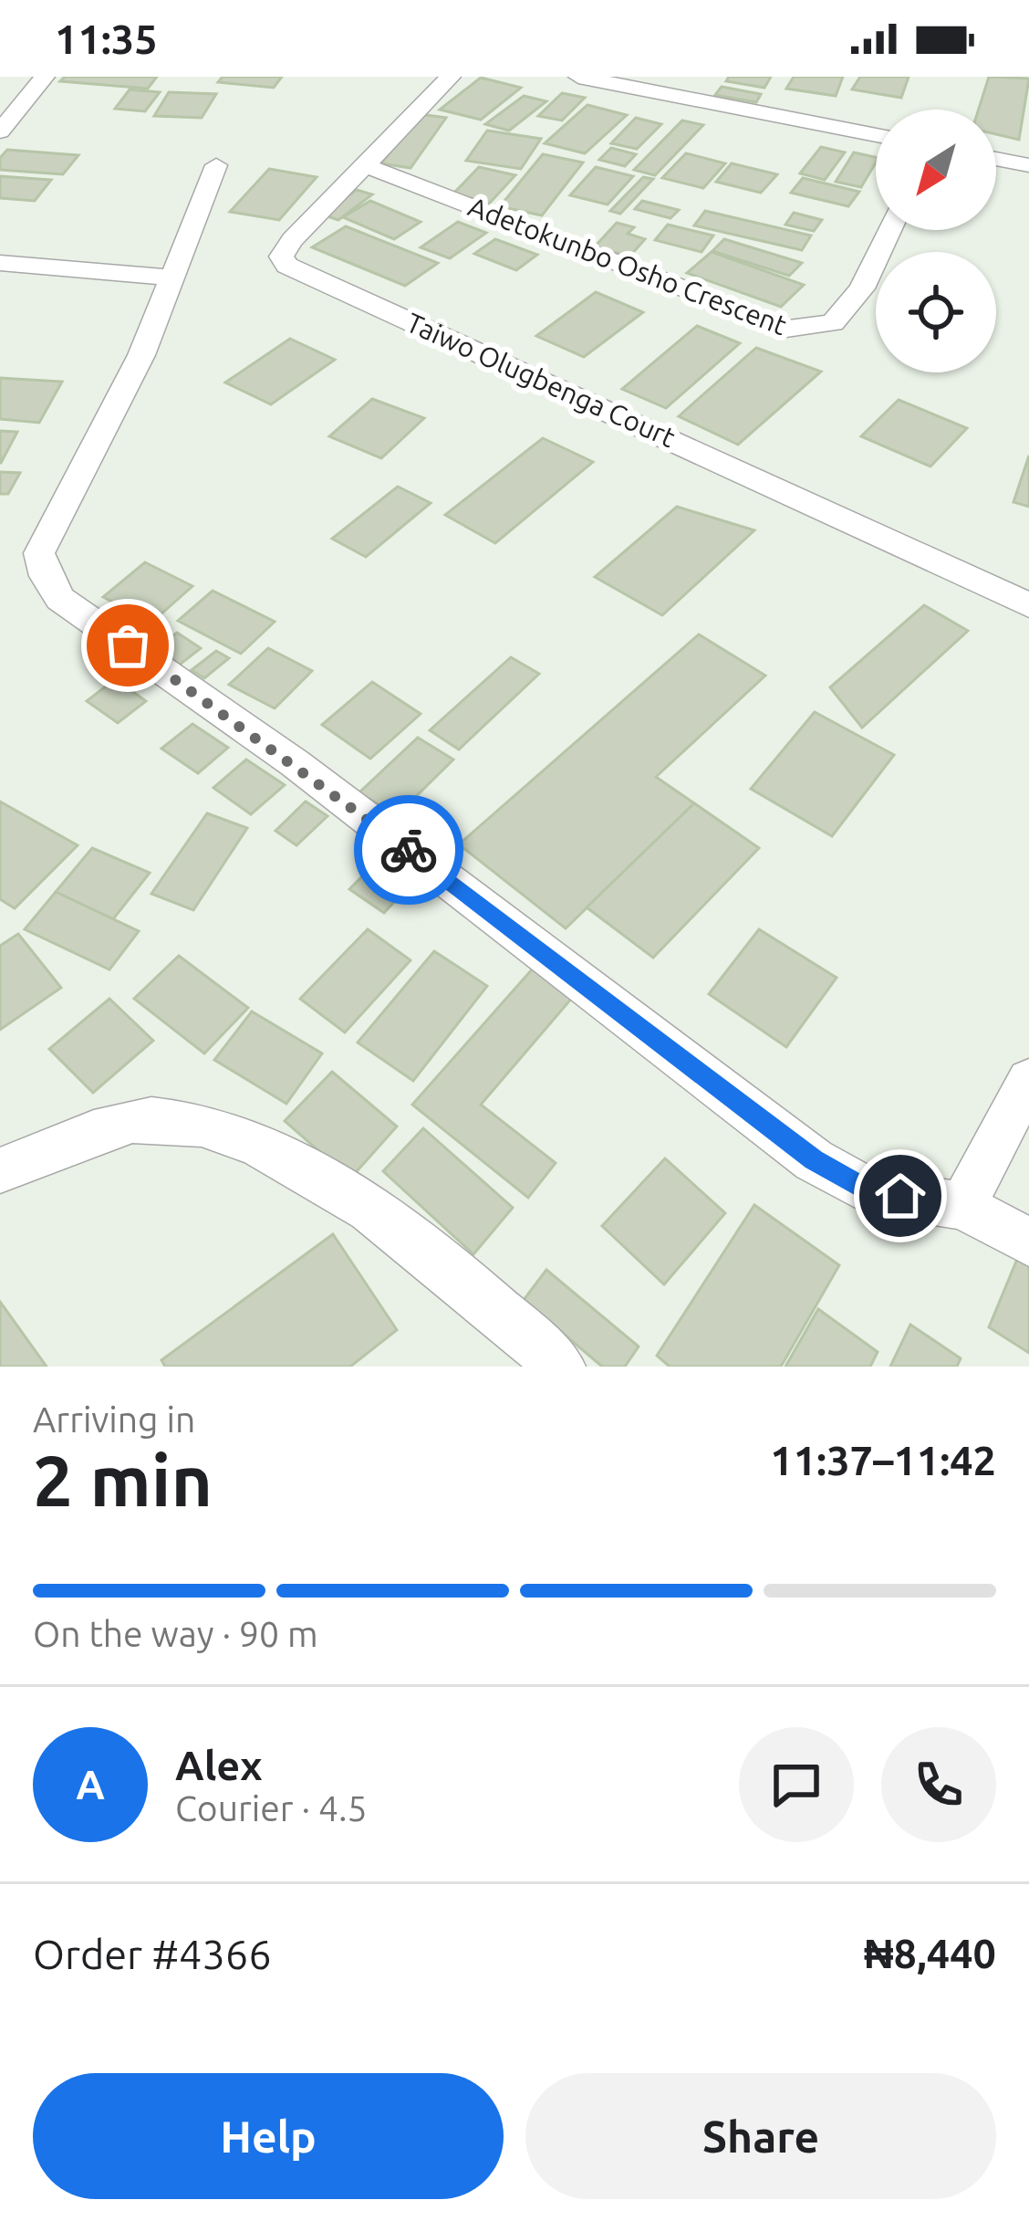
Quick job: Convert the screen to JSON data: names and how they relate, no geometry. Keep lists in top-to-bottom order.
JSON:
{
  "streets": {
    "street": ["Adetokunbo Osho Crescent", "Taiwo Olugbenga Court"]
  },
  "crossings": [
    ["Adetokunbo Osho Crescent", "Taiwo Olugbenga Court"]
  ],
  "north": "bottom left",
  "page": {
    "status": "11:35",
    "heading": ["2 min", "Arriving in", "11:37–11:42"],
    "panel": [
      "Alex",
      "Courier · 4.5",
      "Order #4366",
      "₦8,440"
    ],
    "bar": "On the way · 90 m",
    "round": "A",
    "buttons": ["Help", "Share"]
  }
}
